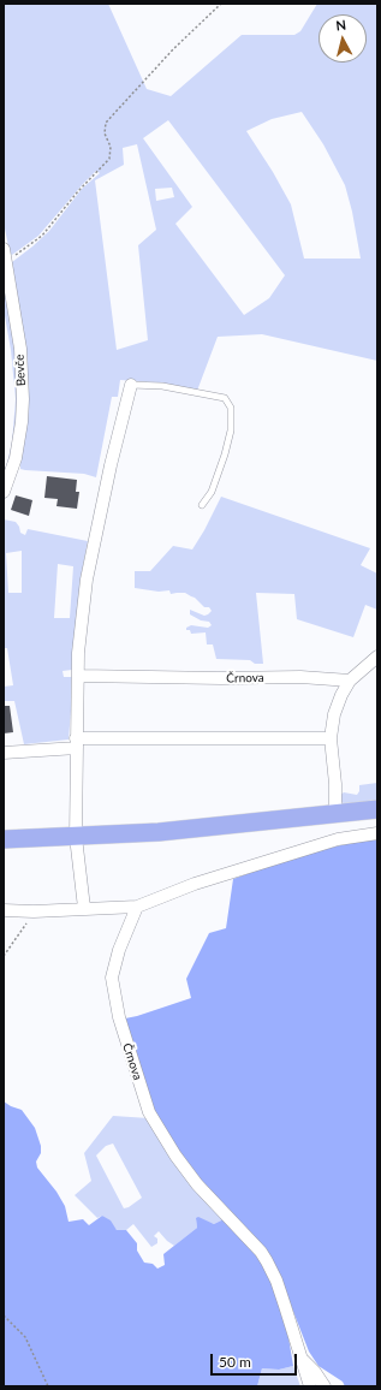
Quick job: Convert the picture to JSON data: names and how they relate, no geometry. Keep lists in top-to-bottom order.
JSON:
{
  "streets": {
    "street": ["Bevče", "Črnova"]
  },
  "scale_bar": "50 m",
  "north": "top"
}
